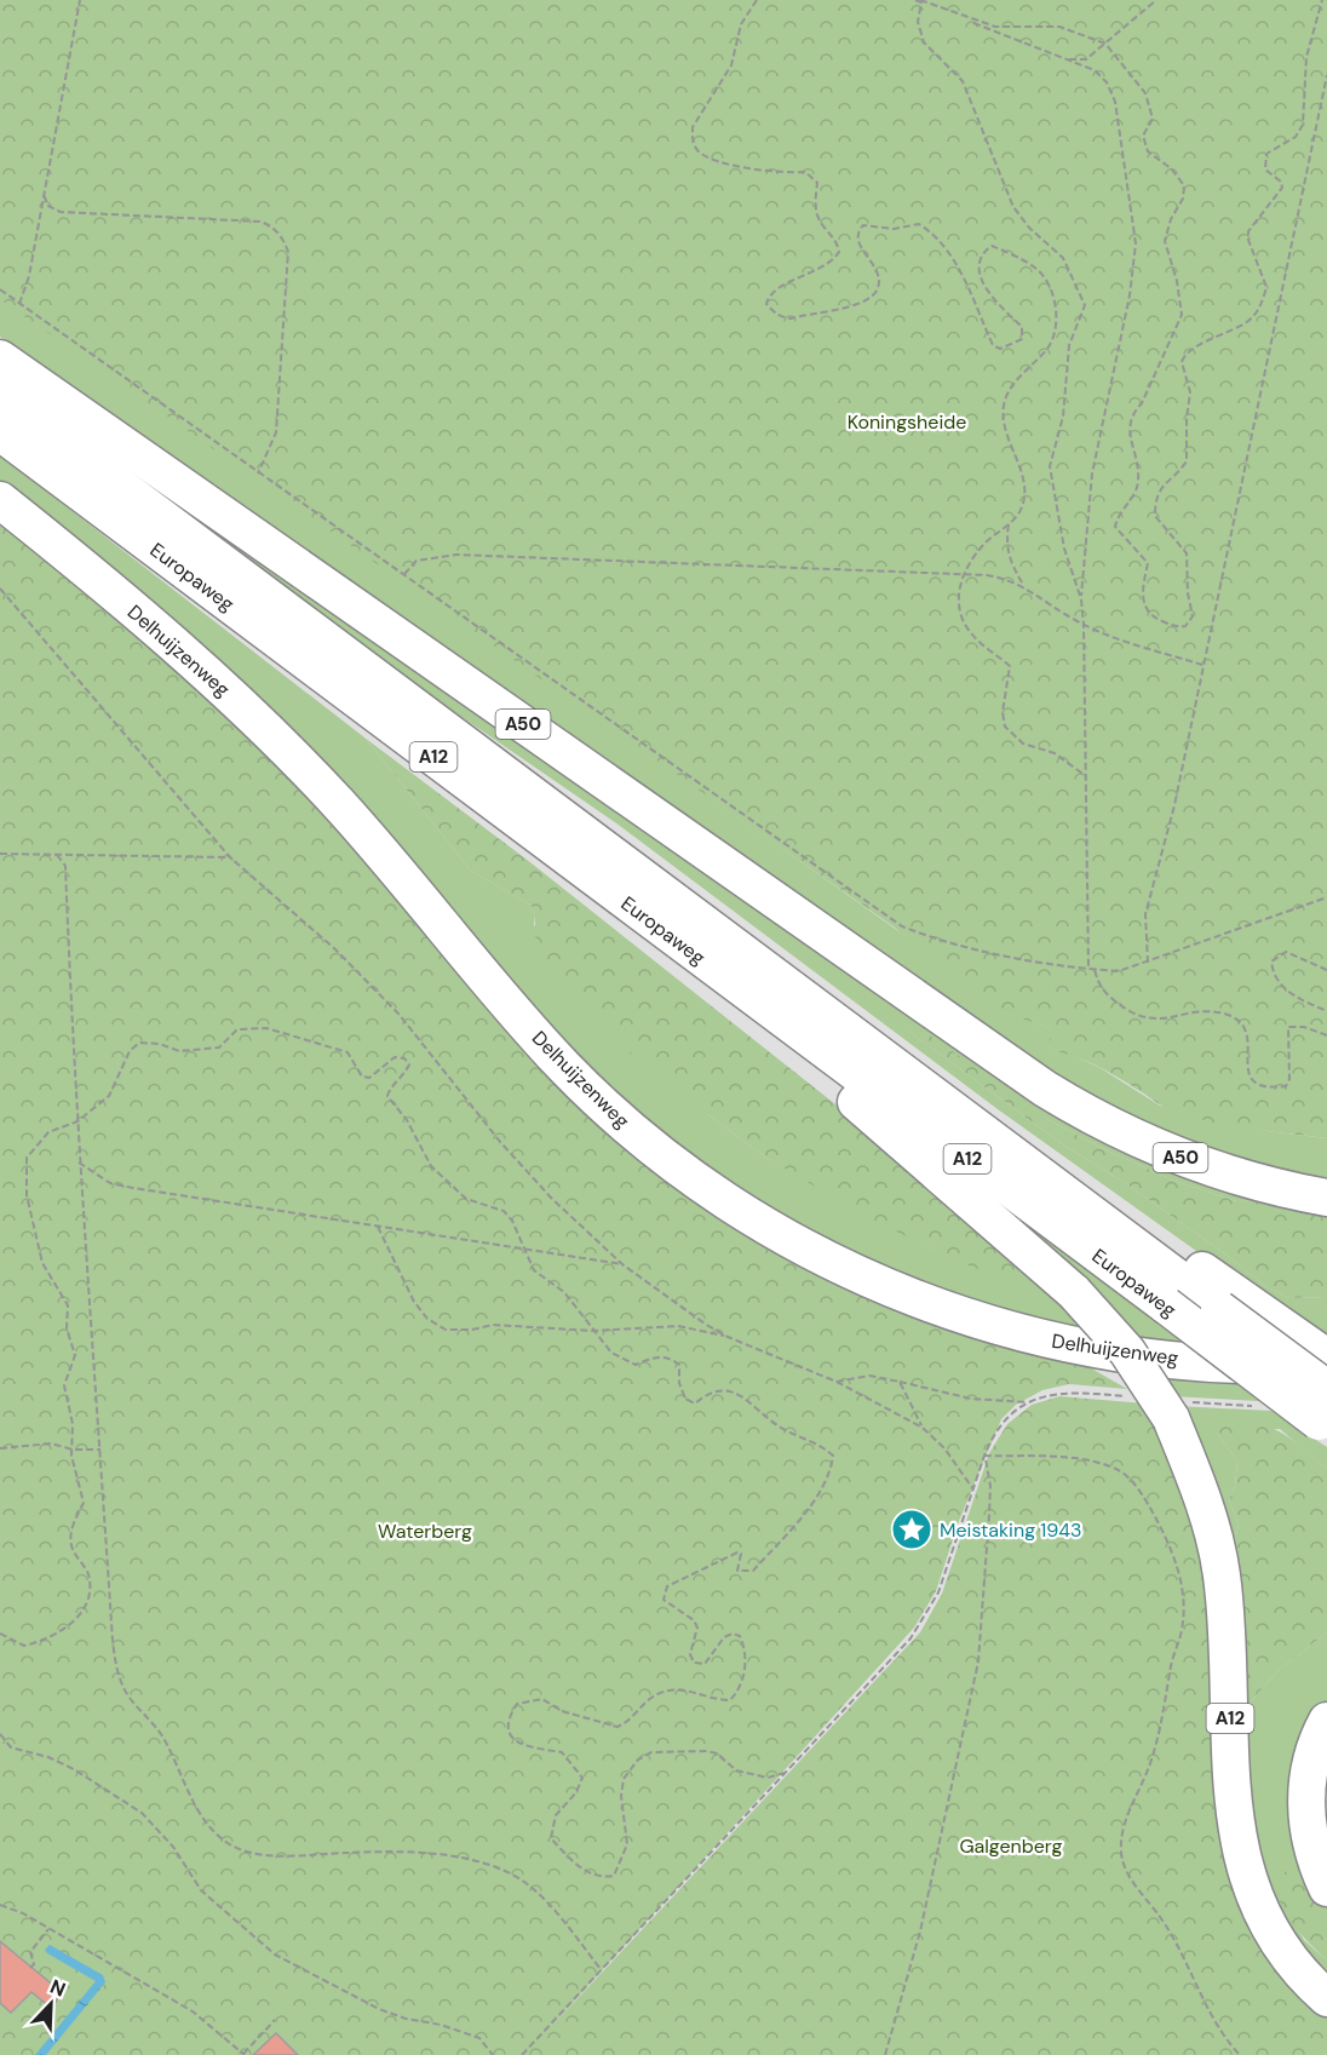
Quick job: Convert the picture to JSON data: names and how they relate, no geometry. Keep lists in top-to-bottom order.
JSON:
{
  "streets": {
    "highway": [
      "Europaweg",
      "Delhuijzenweg",
      "A50",
      "A12"
    ]
  },
  "crossings": [
    ["Europaweg", "A12"],
    ["Delhuijzenweg", "A12"]
  ],
  "parks": ["Koningsheide", "Waterberg", "Galgenberg"],
  "places": {
    "place": ["Meistaking 1943"]
  },
  "north": "top right"
}
